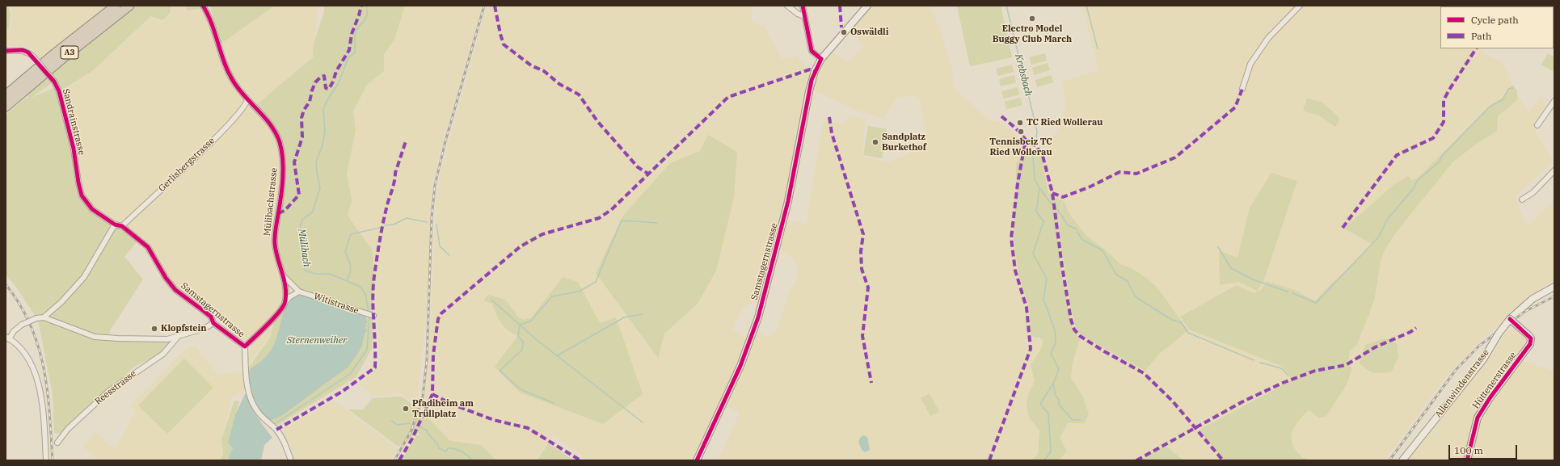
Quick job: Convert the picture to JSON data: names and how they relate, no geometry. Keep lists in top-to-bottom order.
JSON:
{
  "streets": {
    "highway": ["A3"],
    "street": [
      "Sandrainstrasse",
      "Gerlisbergstrasse",
      "Mülibachstrasse",
      "Samstagernstrasse",
      "Witistrasse",
      "Hüttenerstrasse",
      "Allenwindenstrasse",
      "Reesstrasse"
    ]
  },
  "crossings": [
    ["Sandrainstrasse", "Gerlisbergstrasse"],
    ["Sandrainstrasse", "Samstagernstrasse"],
    ["Gerlisbergstrasse", "Mülibachstrasse"],
    ["Gerlisbergstrasse", "Samstagernstrasse"],
    ["Mülibachstrasse", "Witistrasse"],
    ["Hüttenerstrasse", "Allenwindenstrasse"]
  ],
  "water": ["Krebsbach", "Mülibach", "Sternenweiher"],
  "places": [
    "Electro Model Buggy Club March",
    "Oswäldli",
    "TC Ried Wollerau",
    "Tennisbeiz TC Ried Wollerau",
    "Sandplatz Burkethof",
    "Klopfstein",
    "Pfadiheim am Trüllplatz"
  ],
  "legend": ["Cycle path", "Path"],
  "scale_bar": "100 m"
}
